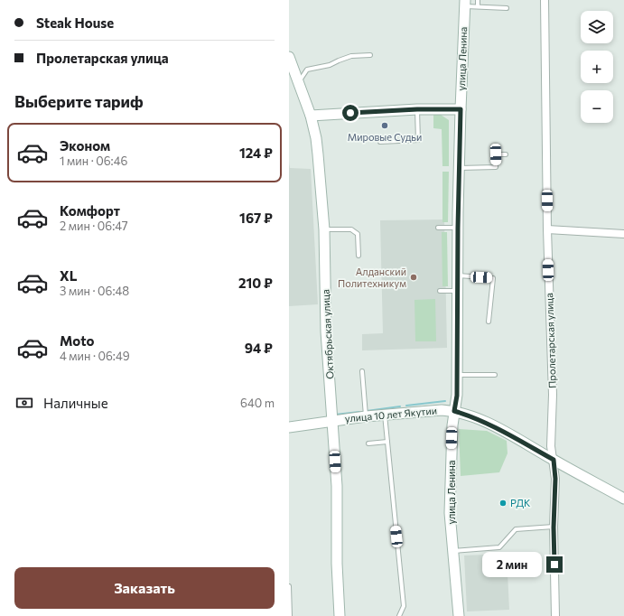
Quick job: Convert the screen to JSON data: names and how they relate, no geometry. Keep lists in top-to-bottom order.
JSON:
{
  "streets": {
    "main road": ["улица Ленина", "Октябрьская улица", "улица 10 лет Якутии"],
    "street": ["Пролетарская улица"]
  },
  "crossings": [
    ["улица Ленина", "улица 10 лет Якутии"],
    ["Октябрьская улица", "улица 10 лет Якутии"],
    ["Пролетарская улица", "улица 10 лет Якутии"]
  ],
  "places": ["Мировые Судьи", "Алданский Политехникум", "РДК"],
  "page": {
    "banner": ["Steak House", "Пролетарская улица"],
    "map_buttons": ["+", "−"],
    "heading": "Выберите тариф",
    "list": [
      {
        "name": "Эконом",
        "note": "1 мин · 06:46",
        "value": "124 ₽"
      },
      {
        "name": "Комфорт",
        "note": "2 мин · 06:47",
        "value": "167 ₽"
      },
      {
        "name": "XL",
        "note": "3 мин · 06:48",
        "value": "210 ₽"
      },
      {
        "name": "Moto",
        "note": "4 мин · 06:49",
        "value": "94 ₽"
      }
    ],
    "pay": ["Наличные", "640 m"],
    "bubble": "2 мин",
    "buttons": "Заказать"
  }
}
